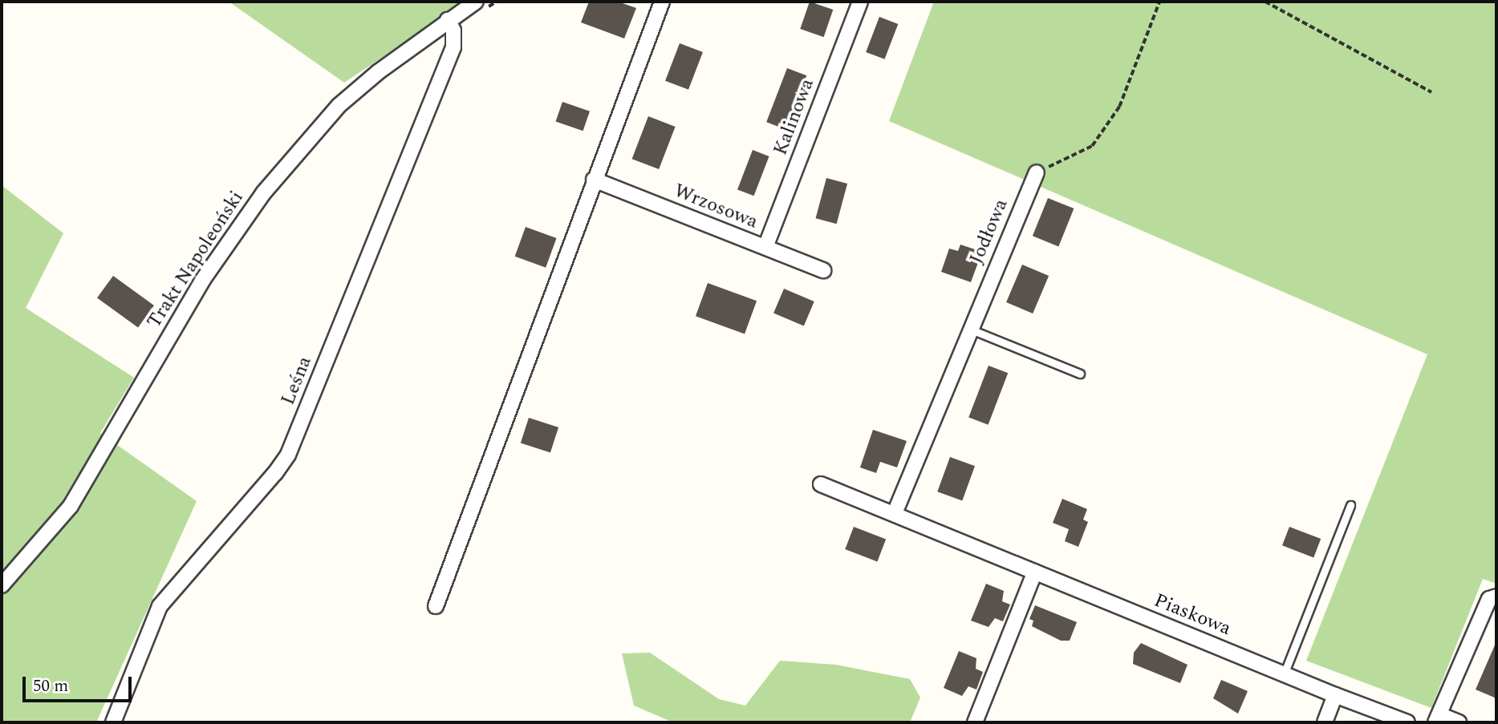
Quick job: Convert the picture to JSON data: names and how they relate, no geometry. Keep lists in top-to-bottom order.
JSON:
{
  "streets": {
    "street": [
      "Kalinowa",
      "Wrzosowa",
      "Jodłowa",
      "Trakt Napoleoński",
      "Leśna",
      "Piaskowa"
    ]
  },
  "crossings": [
    ["Kalinowa", "Wrzosowa"],
    ["Jodłowa", "Piaskowa"],
    ["Trakt Napoleoński", "Leśna"]
  ],
  "scale_bar": "50 m"
}
